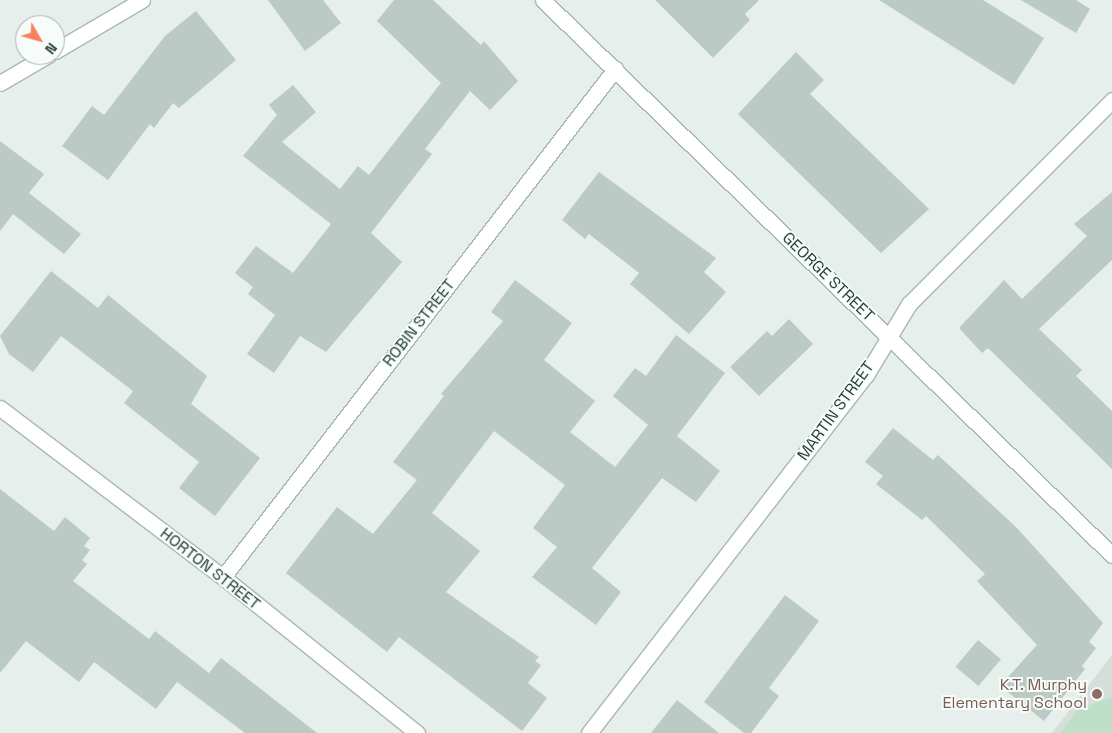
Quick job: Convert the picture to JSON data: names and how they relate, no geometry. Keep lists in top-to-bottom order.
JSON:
{
  "streets": {
    "street": [
      "GEORGE STREET",
      "ROBIN STREET",
      "MARTIN STREET",
      "HORTON STREET"
    ]
  },
  "crossings": [
    ["GEORGE STREET", "ROBIN STREET"],
    ["GEORGE STREET", "MARTIN STREET"],
    ["ROBIN STREET", "HORTON STREET"]
  ],
  "places": ["K.T. Murphy Elementary School"],
  "north": "bottom right"
}
